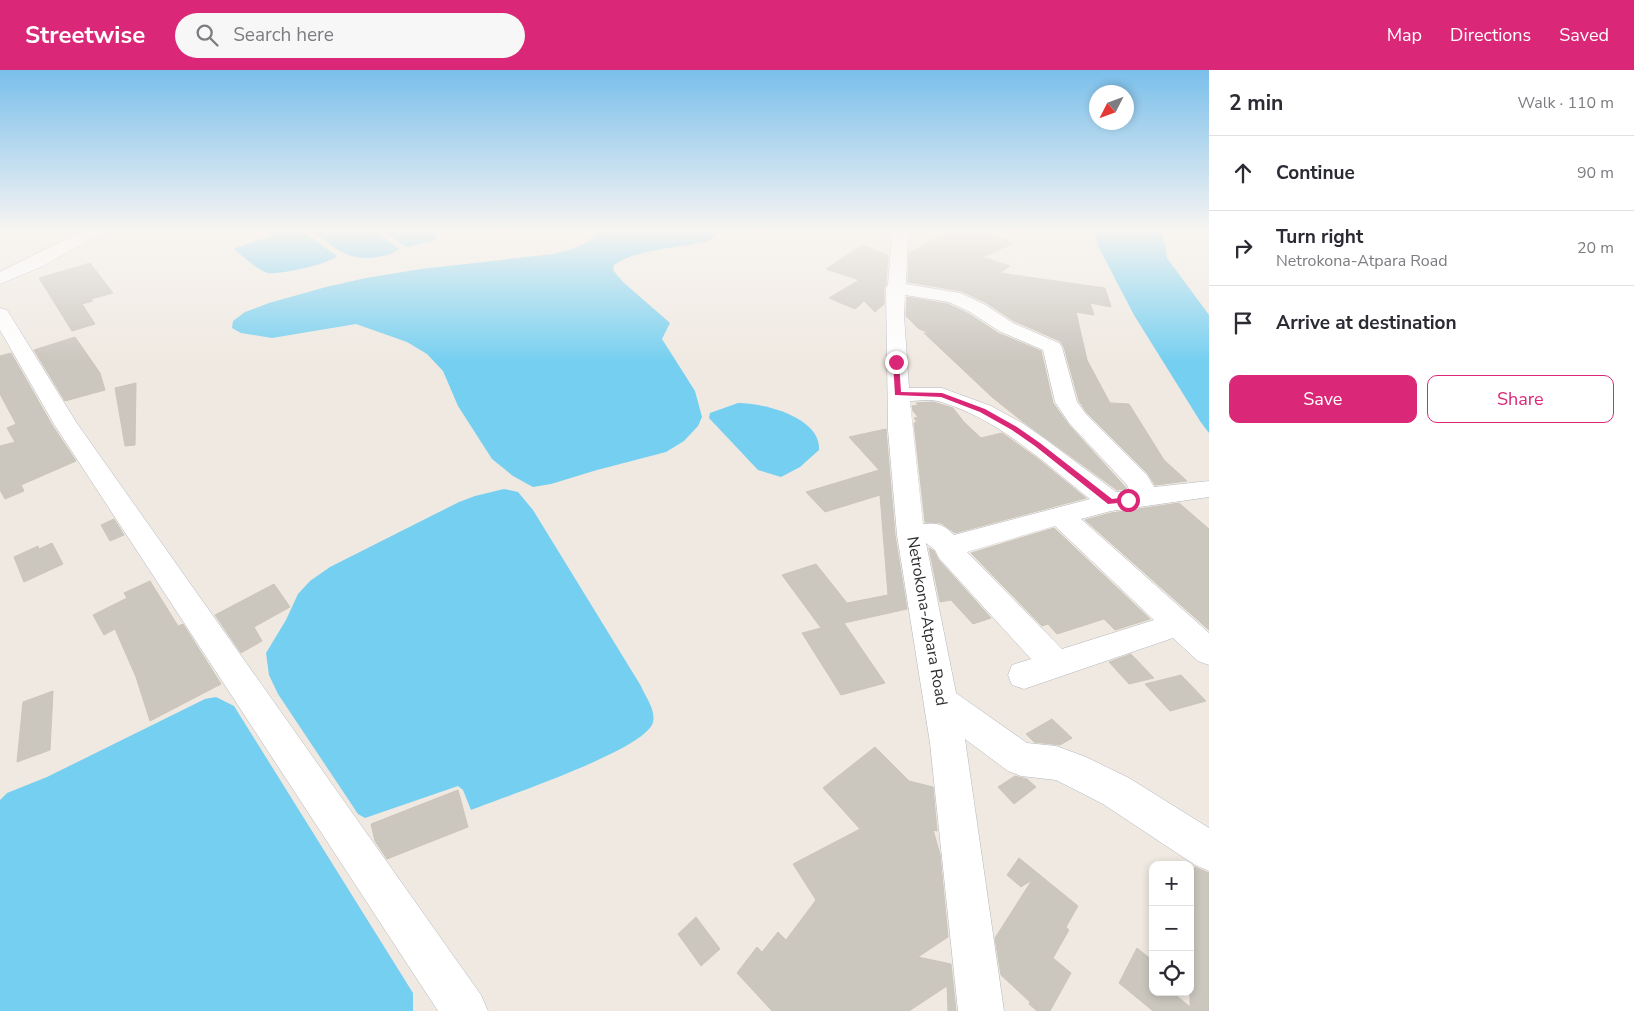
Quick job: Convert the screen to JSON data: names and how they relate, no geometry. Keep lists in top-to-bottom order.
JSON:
{
  "streets": {
    "street": ["Netrokona-Atpara Road"]
  },
  "north": "bottom left",
  "page": {
    "header": "Streetwise",
    "search": "Search here",
    "nav": ["Map", "Directions", "Saved"],
    "heading": ["2 min", "Walk · 110 m"],
    "list": [
      ["Continue", "90 m"],
      ["Turn right", "Netrokona-Atpara Road", "20 m"],
      "Arrive at destination"
    ],
    "buttons": ["Save", "Share"],
    "map_buttons": ["+", "−"]
  }
}
